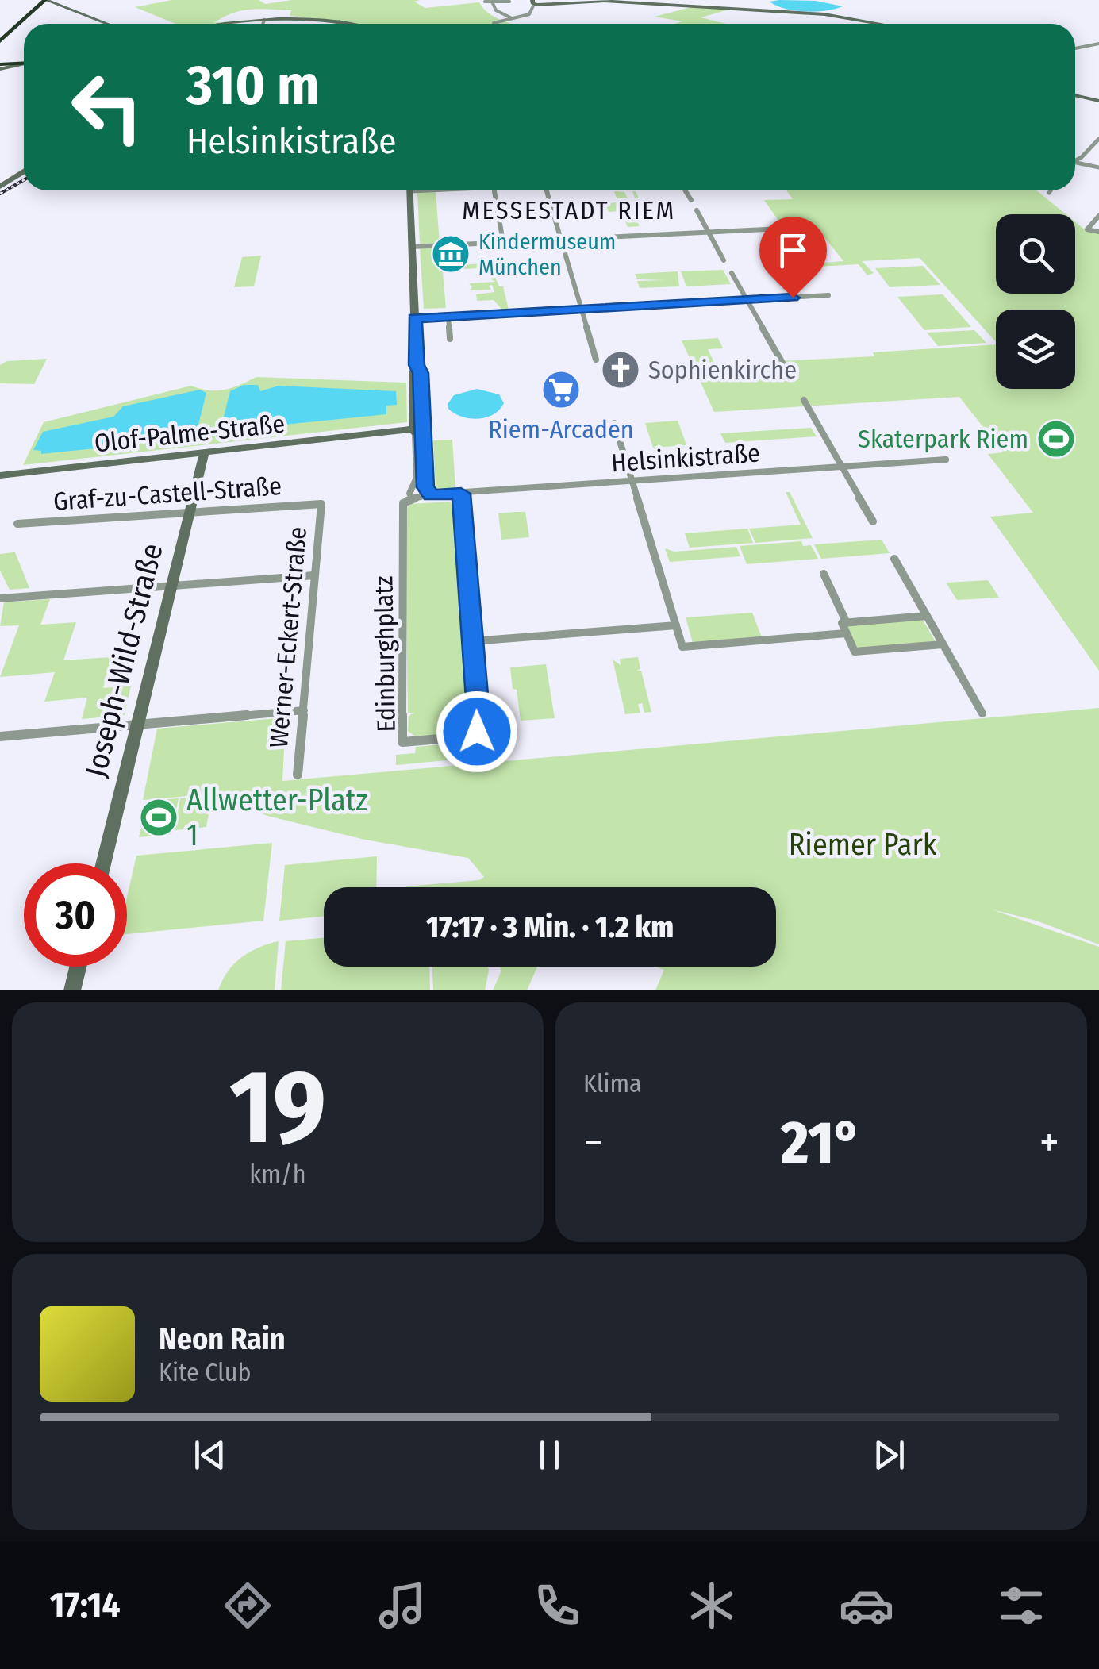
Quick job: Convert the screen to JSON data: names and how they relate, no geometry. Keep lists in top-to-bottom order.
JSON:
{
  "streets": {
    "street": [
      "Olof-Palme-Straße",
      "Helsinkistraße",
      "Graf-zu-Castell-Straße",
      "Werner-Eckert-Straße",
      "Edinburghplatz",
      "Joseph-Wild-Straße"
    ]
  },
  "crossings": [
    ["Olof-Palme-Straße", "Edinburghplatz"],
    ["Olof-Palme-Straße", "Joseph-Wild-Straße"],
    ["Helsinkistraße", "Edinburghplatz"],
    ["Graf-zu-Castell-Straße", "Werner-Eckert-Straße"],
    ["Graf-zu-Castell-Straße", "Joseph-Wild-Straße"]
  ],
  "districts": ["MESSESTADT RIEM"],
  "parks": ["Riemer Park"],
  "places": {
    "museum": ["Kindermuseum München"],
    "church": ["Sophienkirche"],
    "supermarket": ["Riem-Arcaden"],
    "sports": ["Skaterpark Riem", "Allwetter-Platz 1"]
  },
  "page": {
    "turn": ["310 m", "Helsinkistraße"],
    "limit": "30",
    "trip": "17:17 · 3 Min. · 1.2 km",
    "tile": [
      ["19", "km/h"],
      "Klima"
    ],
    "heat": ["−", "21°", "+"],
    "song": ["Neon Rain", "Kite Club"],
    "tabs": "17:14"
  }
}
